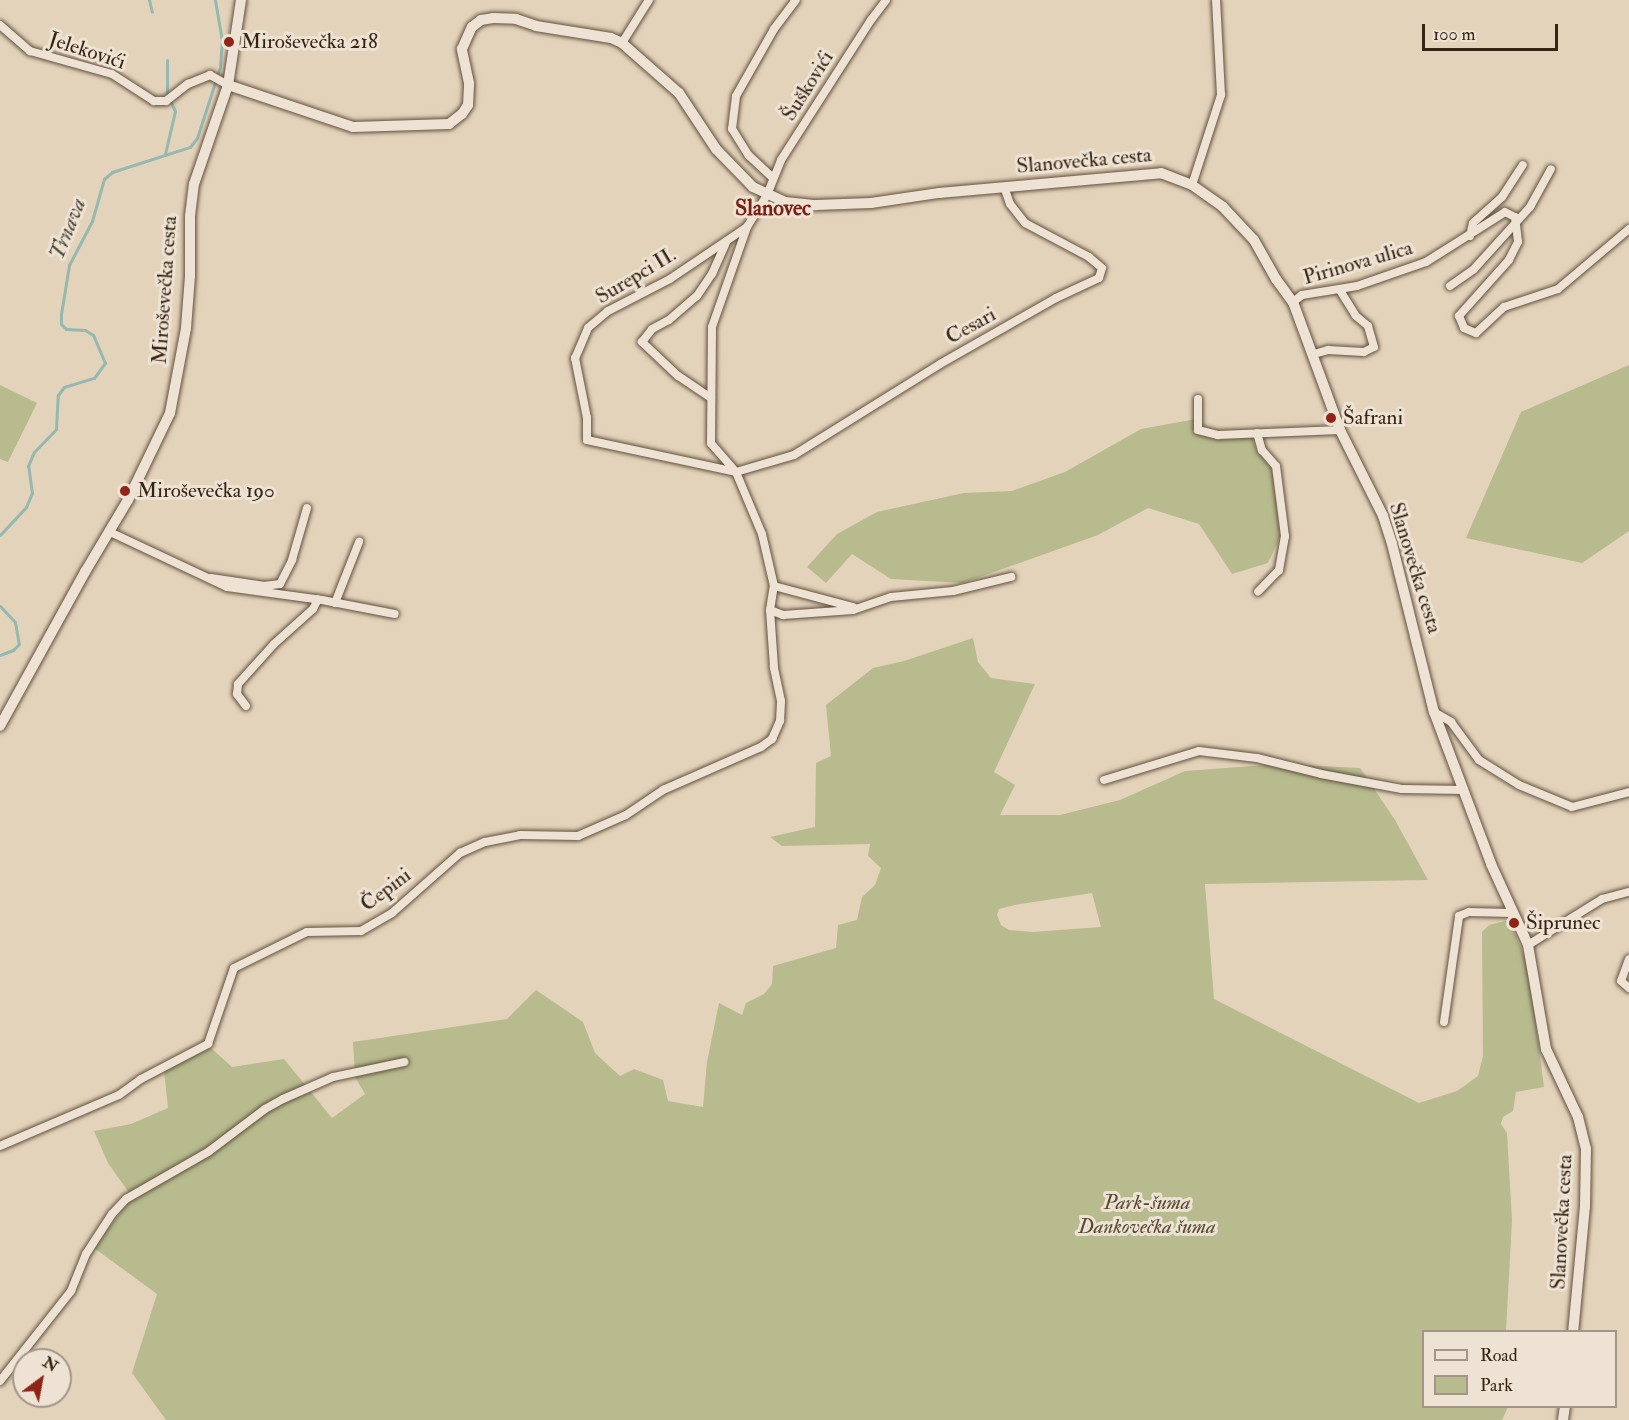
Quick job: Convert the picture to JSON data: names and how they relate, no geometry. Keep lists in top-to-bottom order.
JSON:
{
  "streets": {
    "street": [
      "Jelekovići",
      "Šuškovići",
      "Slanovečka cesta",
      "Pirinova ulica",
      "Surepci II.",
      "Miroševečka cesta",
      "Cesari",
      "Čepini"
    ]
  },
  "crossings": [
    ["Jelekovići", "Slanovečka cesta"],
    ["Jelekovići", "Miroševečka cesta"],
    ["Šuškovići", "Slanovečka cesta"],
    ["Slanovečka cesta", "Pirinova ulica"],
    ["Slanovečka cesta", "Miroševečka cesta"],
    ["Slanovečka cesta", "Cesari"],
    ["Surepci II.", "Cesari"]
  ],
  "districts": ["Slanovec"],
  "water": ["Trnava"],
  "parks": ["Park-šuma Dankovečka šuma"],
  "places": [
    "Miroševečka 218",
    "Šafrani",
    "Miroševečka 190",
    "Šiprunec"
  ],
  "legend": ["Road", "Park"],
  "scale_bar": "100 m",
  "north": "top right"
}
